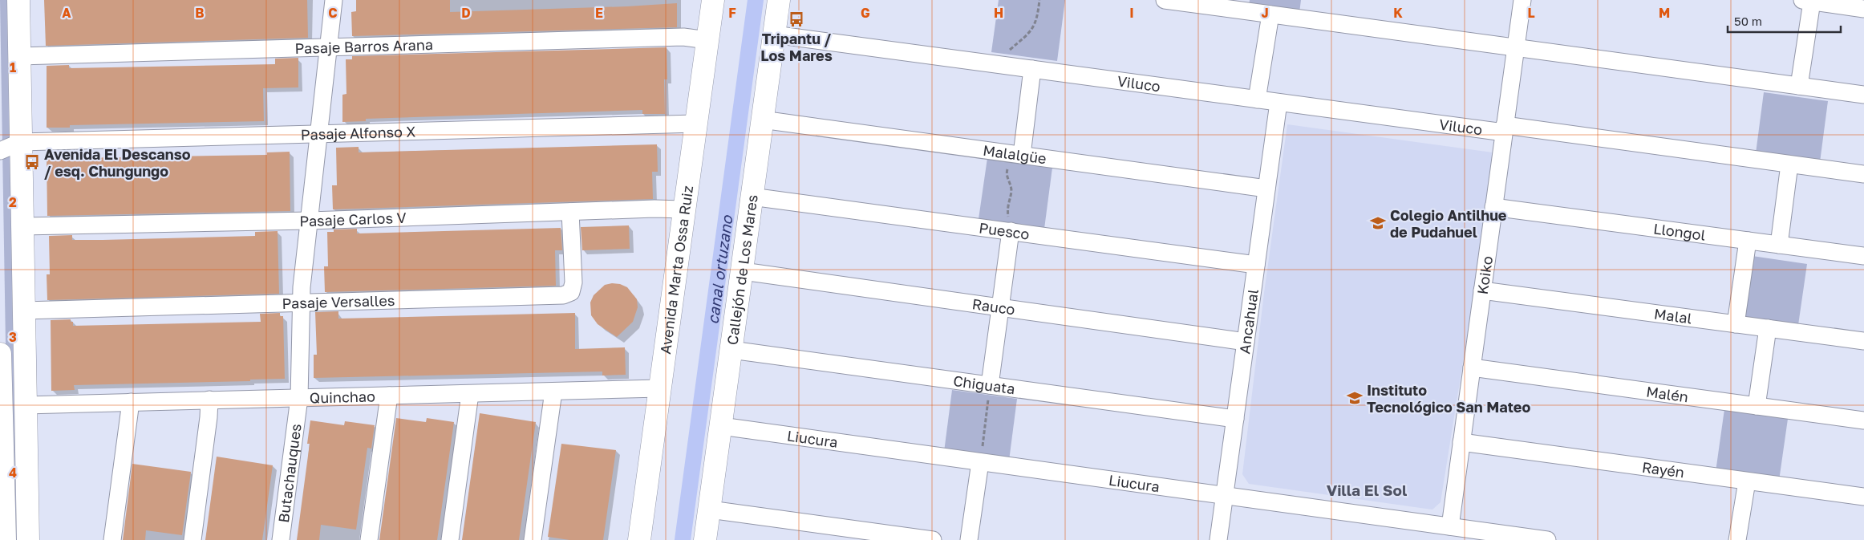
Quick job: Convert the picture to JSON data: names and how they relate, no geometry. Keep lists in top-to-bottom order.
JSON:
{
  "streets": {
    "street": [
      "Pasaje Barros Arana",
      "Viluco",
      "Pasaje Alfonso X",
      "Malalgüe",
      "Pasaje Carlos V",
      "Puesco",
      "Llongol",
      "Avenida Marta Ossa Ruiz",
      "Callejón de Los Mares",
      "Koiko",
      "Pasaje Versalles",
      "Rauco",
      "Malal",
      "Ancahual",
      "Chiguata",
      "Malén",
      "Quinchao",
      "Liucura",
      "Rayén",
      "Butachauques"
    ]
  },
  "crossings": [
    ["Pasaje Barros Arana", "Avenida Marta Ossa Ruiz"],
    ["Pasaje Barros Arana", "Butachauques"],
    ["Viluco", "Callejón de Los Mares"],
    ["Viluco", "Koiko"],
    ["Viluco", "Ancahual"],
    ["Pasaje Alfonso X", "Avenida Marta Ossa Ruiz"],
    ["Pasaje Alfonso X", "Butachauques"],
    ["Malalgüe", "Callejón de Los Mares"],
    ["Malalgüe", "Ancahual"],
    ["Pasaje Carlos V", "Avenida Marta Ossa Ruiz"],
    ["Pasaje Carlos V", "Pasaje Versalles"],
    ["Pasaje Carlos V", "Butachauques"],
    ["Puesco", "Callejón de Los Mares"],
    ["Puesco", "Ancahual"],
    ["Llongol", "Koiko"],
    ["Avenida Marta Ossa Ruiz", "Quinchao"],
    ["Callejón de Los Mares", "Rauco"],
    ["Callejón de Los Mares", "Chiguata"],
    ["Callejón de Los Mares", "Liucura"],
    ["Koiko", "Malal"],
    ["Koiko", "Malén"],
    ["Koiko", "Liucura"],
    ["Koiko", "Rayén"],
    ["Pasaje Versalles", "Butachauques"],
    ["Rauco", "Ancahual"],
    ["Ancahual", "Chiguata"],
    ["Ancahual", "Liucura"],
    ["Quinchao", "Butachauques"]
  ],
  "districts": ["Villa El Sol"],
  "water": ["canal ortuzano"],
  "places": {
    "bus stop": ["Tripantu / Los Mares", "Avenida El Descanso / esq. Chungungo"],
    "school or university": ["Colegio Antilhue de Pudahuel", "Instituto Tecnológico San Mateo"]
  },
  "scale_bar": "50 m",
  "grid": {
    "columns": [
      "A",
      "B",
      "C",
      "D",
      "E",
      "F",
      "G",
      "H",
      "I",
      "J",
      "K",
      "L",
      "M"
    ],
    "rows": [
      "1",
      "2",
      "3",
      "4"
    ]
  }
}
